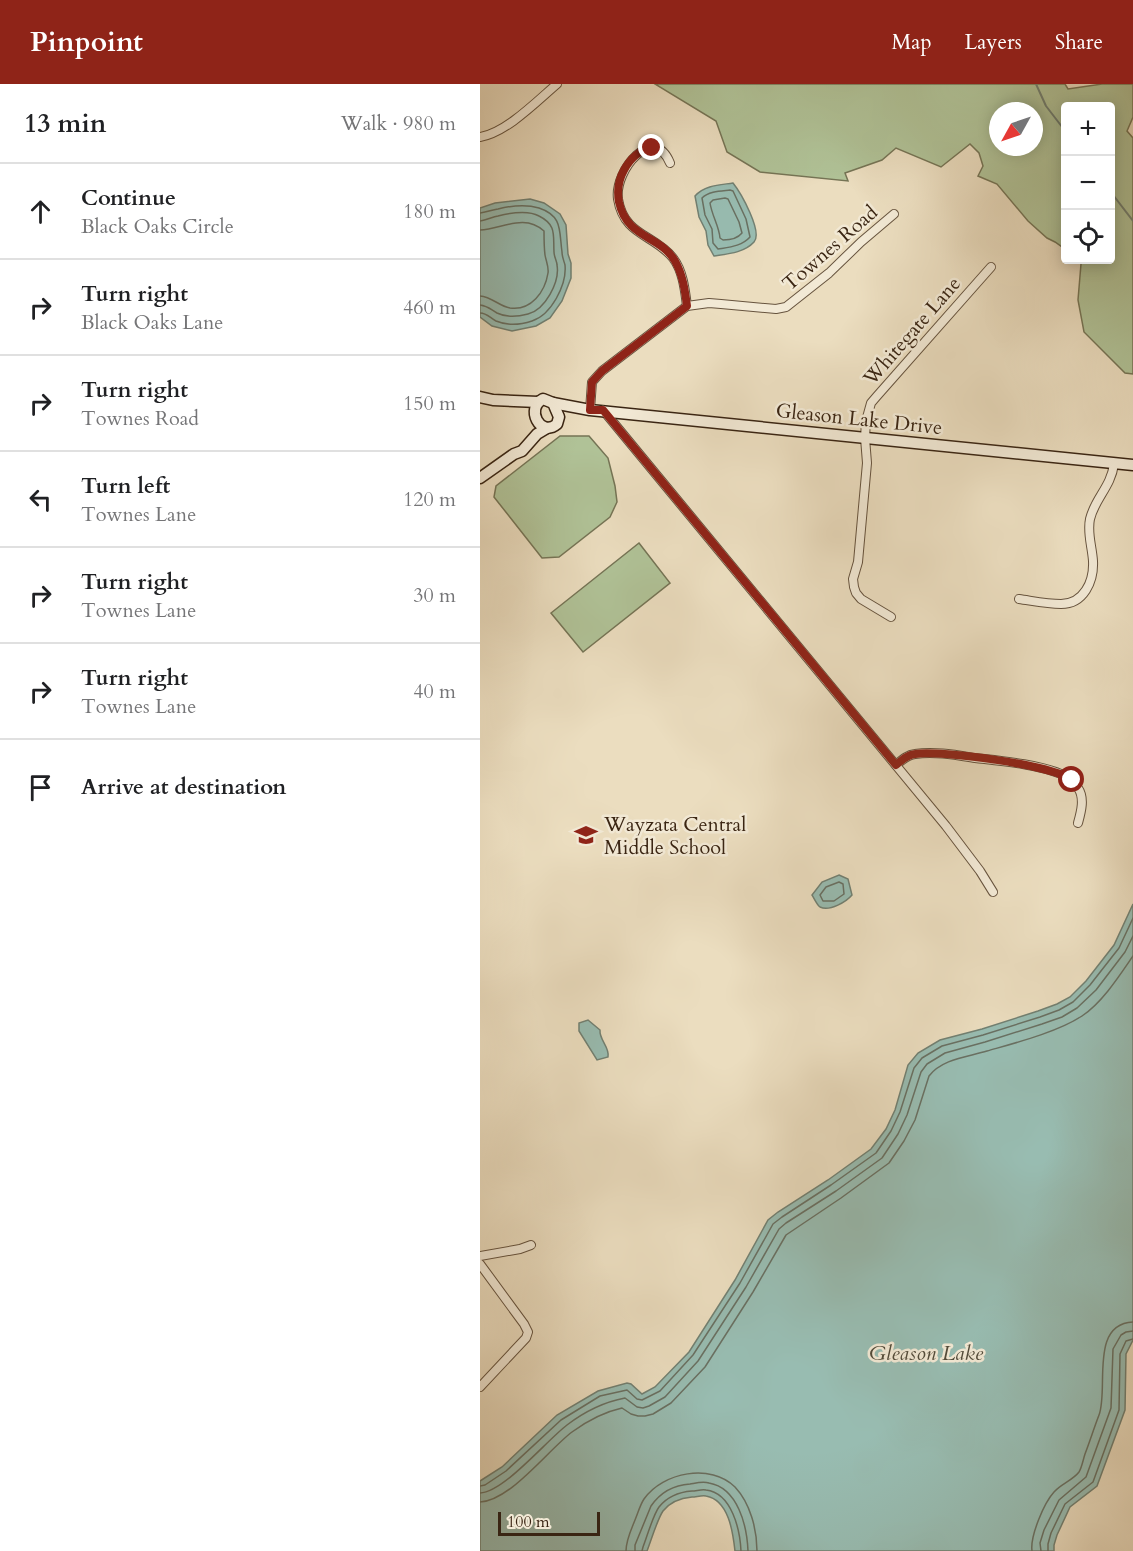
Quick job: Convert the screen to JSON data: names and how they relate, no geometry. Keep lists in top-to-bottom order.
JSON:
{
  "streets": {
    "main road": ["Gleason Lake Drive"],
    "street": ["Townes Road", "Whitegate Lane"]
  },
  "crossings": [
    ["Whitegate Lane", "Gleason Lake Drive"]
  ],
  "water": ["Gleason Lake"],
  "places": {
    "school or university": ["Wayzata Central Middle School"]
  },
  "scale_bar": "100 m",
  "north": "bottom left",
  "page": {
    "header": "Pinpoint",
    "nav": ["Map", "Layers", "Share"],
    "heading": ["13 min", "Walk · 980 m"],
    "map_buttons": ["+", "−"],
    "list": [
      ["Continue", "Black Oaks Circle", "180 m"],
      ["Turn right", "Black Oaks Lane", "460 m"],
      ["Turn right", "Townes Road", "150 m"],
      ["Turn left", "Townes Lane", "120 m"],
      ["Turn right", "Townes Lane", "30 m"],
      ["Turn right", "Townes Lane", "40 m"],
      "Arrive at destination"
    ],
    "scale": "100 m"
  }
}
